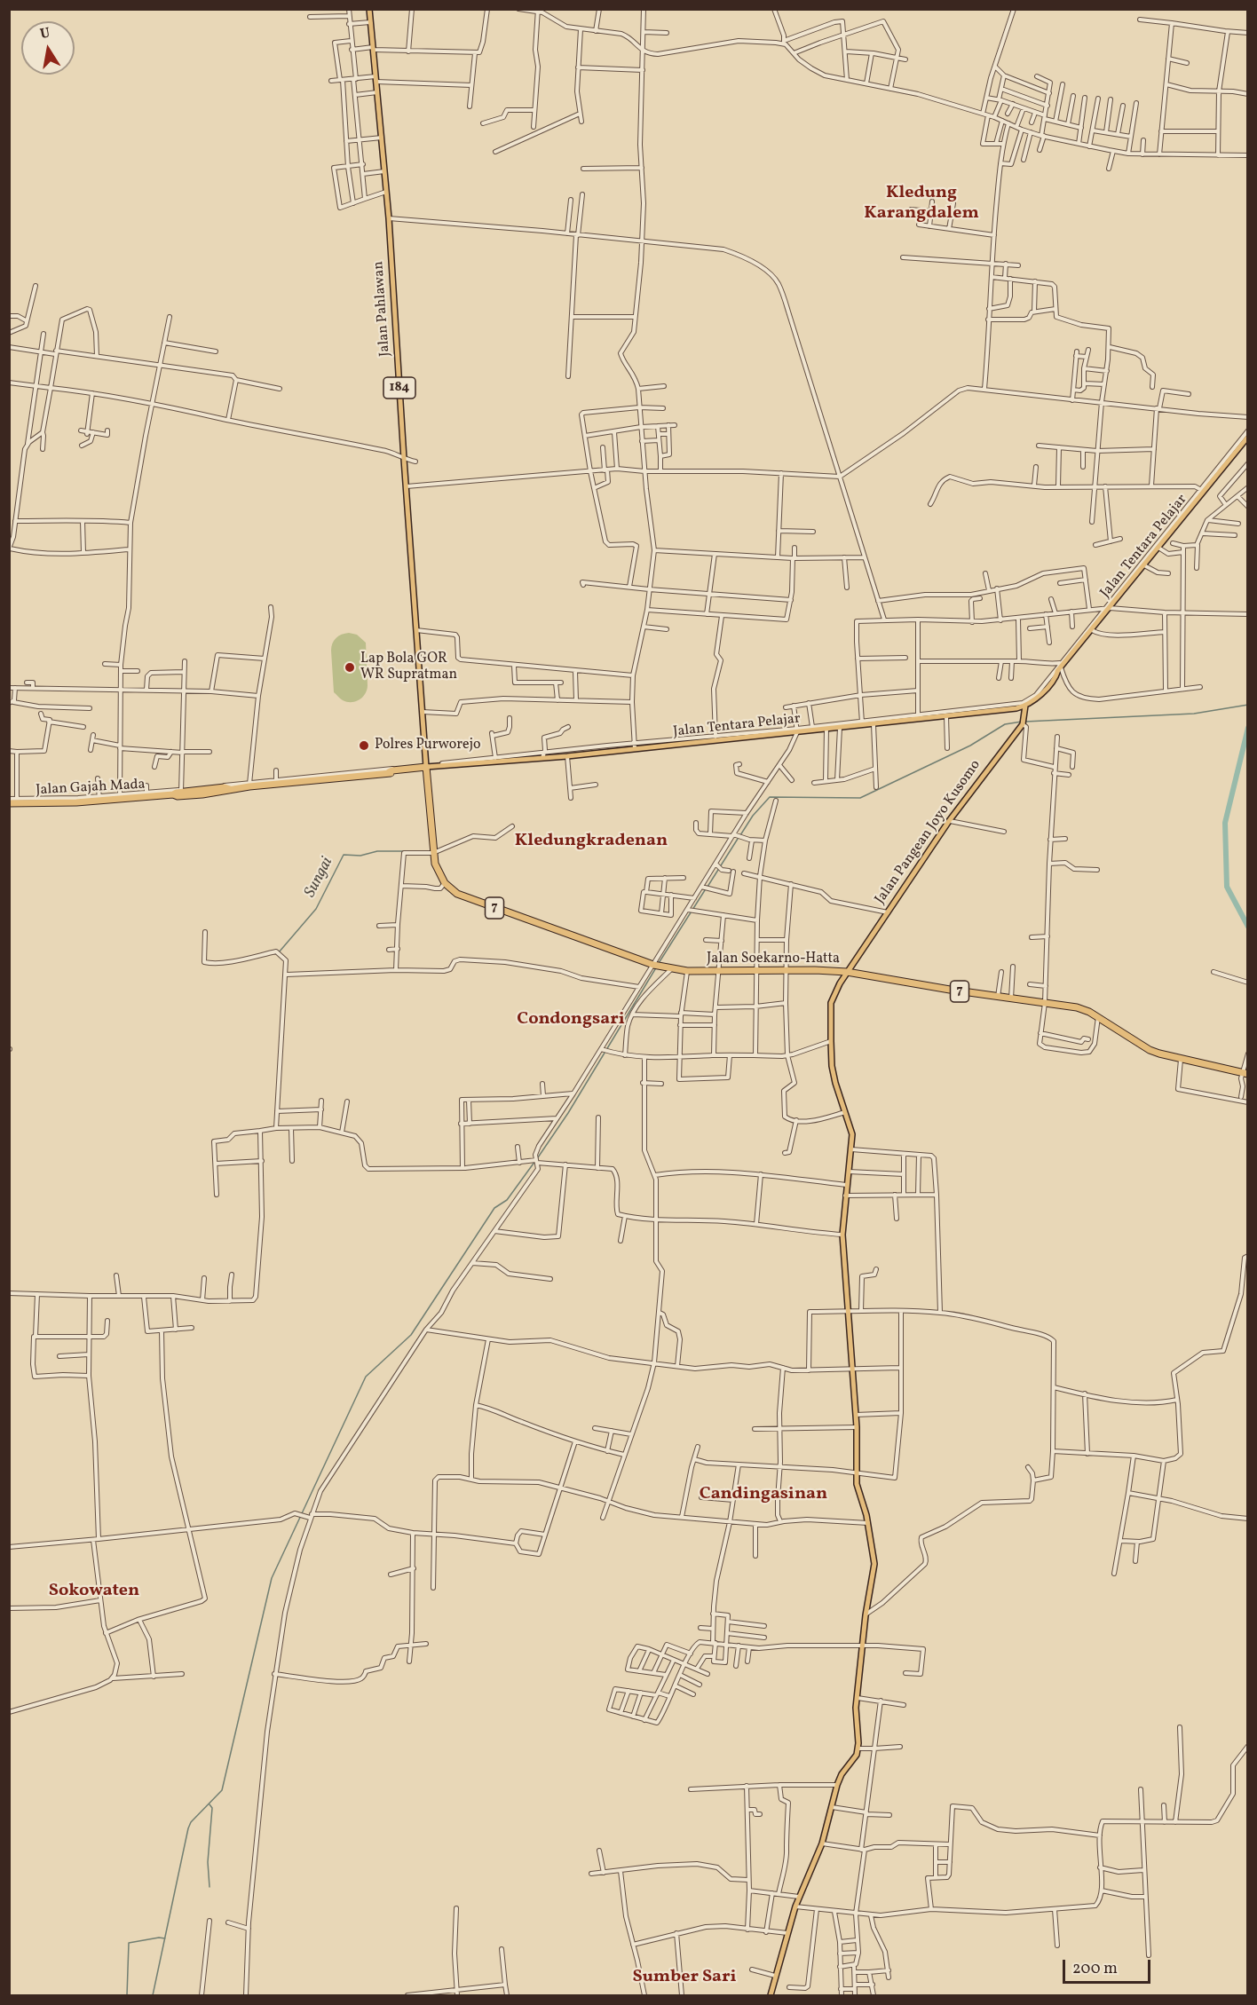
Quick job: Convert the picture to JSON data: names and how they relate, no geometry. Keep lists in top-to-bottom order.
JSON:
{
  "streets": {
    "highway": ["Jalan Gajah Mada", "7", "Jalan Soekarno-Hatta"],
    "main road": [
      "Jalan Pahlawan",
      "184",
      "Jalan Tentara Pelajar",
      "Jalan Pangean Joyo Kusomo"
    ]
  },
  "crossings": [
    ["Jalan Pahlawan", "Jalan Tentara Pelajar"],
    ["Jalan Pahlawan", "Jalan Gajah Mada"],
    ["Jalan Tentara Pelajar", "Jalan Gajah Mada"],
    ["Jalan Pangean Joyo Kusomo", "Jalan Soekarno-Hatta"]
  ],
  "districts": [
    "Kledung Karangdalem",
    "Kledungkradenan",
    "Condongsari",
    "Candingasinan",
    "Sokowaten",
    "Sumber Sari"
  ],
  "water": ["Sungai"],
  "places": ["Lap Bola GOR WR Supratman", "Polres Purworejo"],
  "scale_bar": "200 m",
  "north": "top"
}
